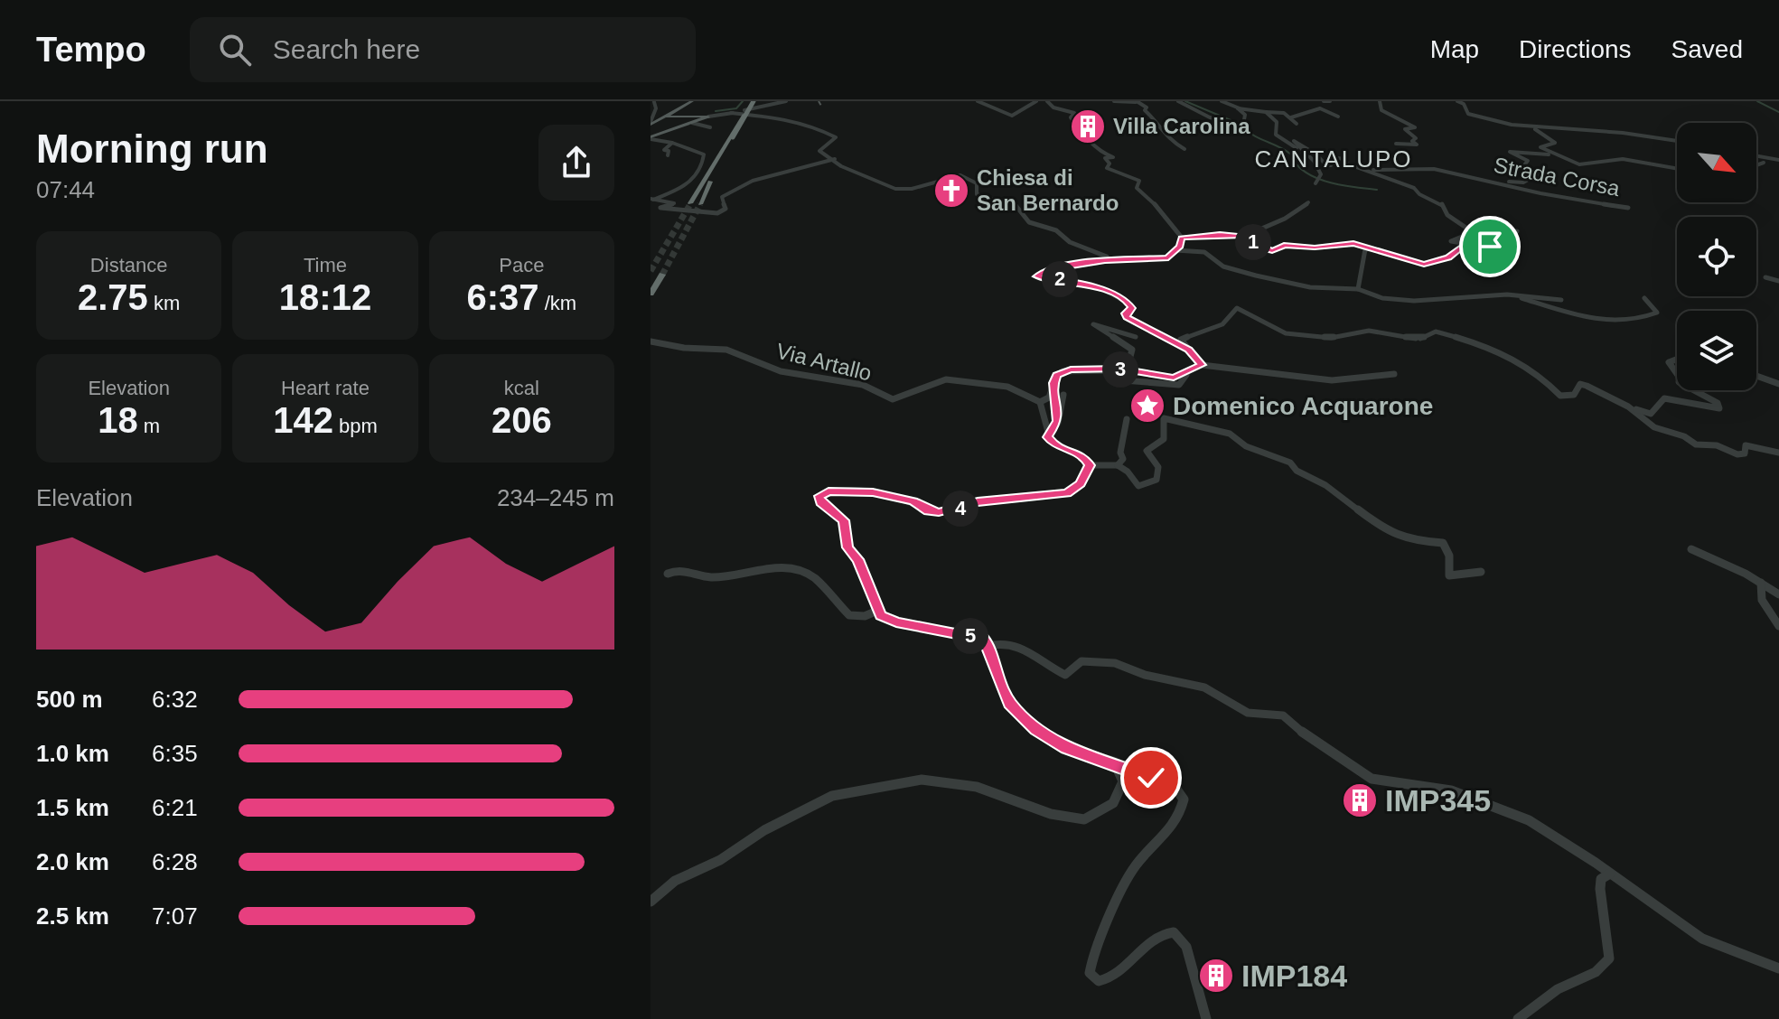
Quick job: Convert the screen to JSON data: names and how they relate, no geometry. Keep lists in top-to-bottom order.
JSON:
{
  "streets": {
    "street": ["Strada Corsa", "Via Artallo"]
  },
  "districts": ["CANTALUPO"],
  "places": {
    "building": ["Villa Carolina", "IMP345", "IMP184"],
    "church": ["Chiesa di San Bernardo"],
    "place": ["Domenico Acquarone"]
  },
  "north": "bottom right",
  "page": {
    "header": "Tempo",
    "search": "Search here",
    "nav": ["Map", "Directions", "Saved"],
    "heading": ["Morning run", "07:44"],
    "stats": [
      ["Distance", "2.75 km"],
      ["Time", "18:12"],
      ["Pace", "6:37 /km"],
      ["Elevation", "18 m"],
      ["Heart rate", "142 bpm"],
      ["kcal", "206"]
    ],
    "pins": [
      "1",
      "2",
      "3",
      "4",
      "5"
    ],
    "chart": ["Elevation", "234–245 m"],
    "list": [
      {
        "name": "500 m",
        "note": "6:32"
      },
      {
        "name": "1.0 km",
        "note": "6:35"
      },
      {
        "name": "1.5 km",
        "note": "6:21"
      },
      {
        "name": "2.0 km",
        "note": "6:28"
      },
      {
        "name": "2.5 km",
        "note": "7:07"
      }
    ]
  }
}
